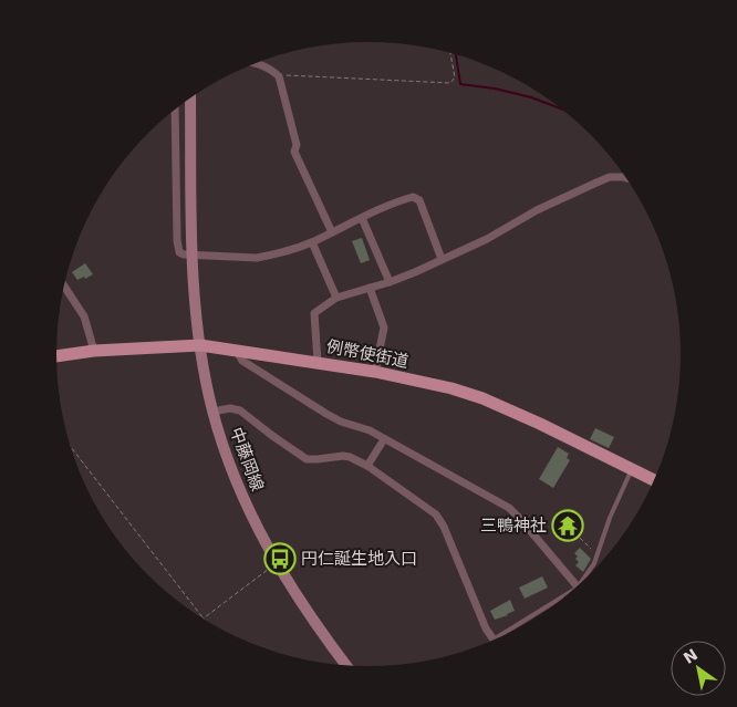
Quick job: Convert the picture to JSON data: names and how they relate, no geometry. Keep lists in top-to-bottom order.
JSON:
{
  "streets": {
    "main road": ["例幣使街道", "中藤岡線"]
  },
  "crossings": [
    ["例幣使街道", "中藤岡線"]
  ],
  "places": {
    "temple": ["三鴨神社"],
    "bus stop": ["円仁誕生地入口"]
  },
  "north": "top left"
}
